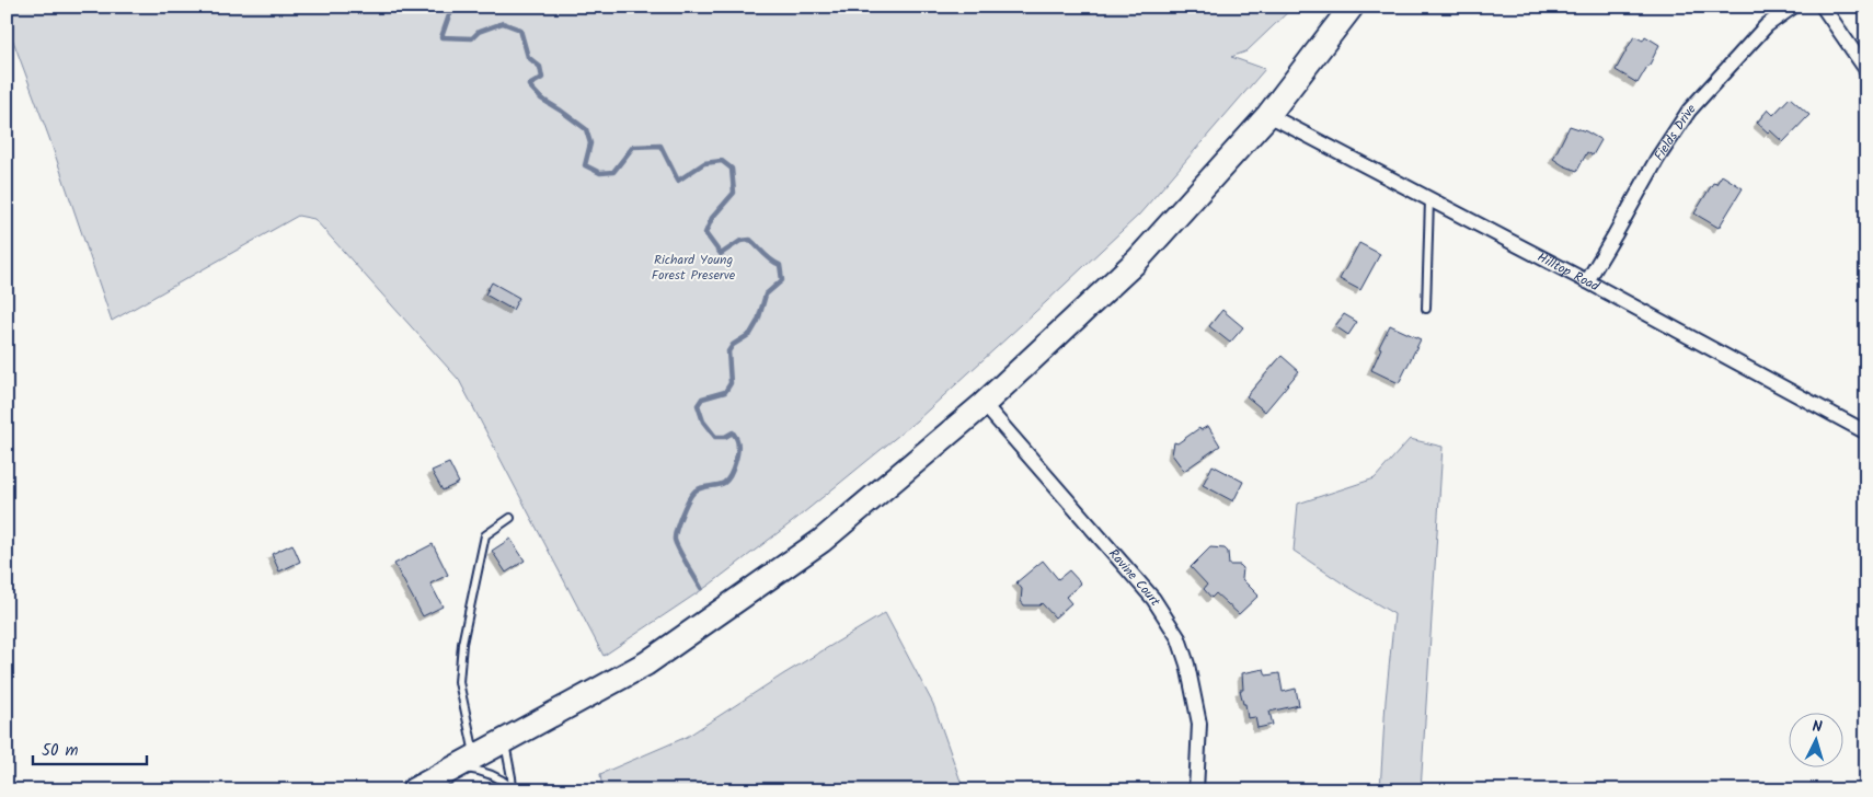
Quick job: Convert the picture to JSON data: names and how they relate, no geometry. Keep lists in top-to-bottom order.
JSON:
{
  "streets": {
    "street": ["Fields Drive", "Hilltop Road", "Ravine Court"]
  },
  "crossings": [
    ["Fields Drive", "Hilltop Road"]
  ],
  "parks": ["Richard Young Forest Preserve"],
  "scale_bar": "50 m",
  "north": "top"
}
